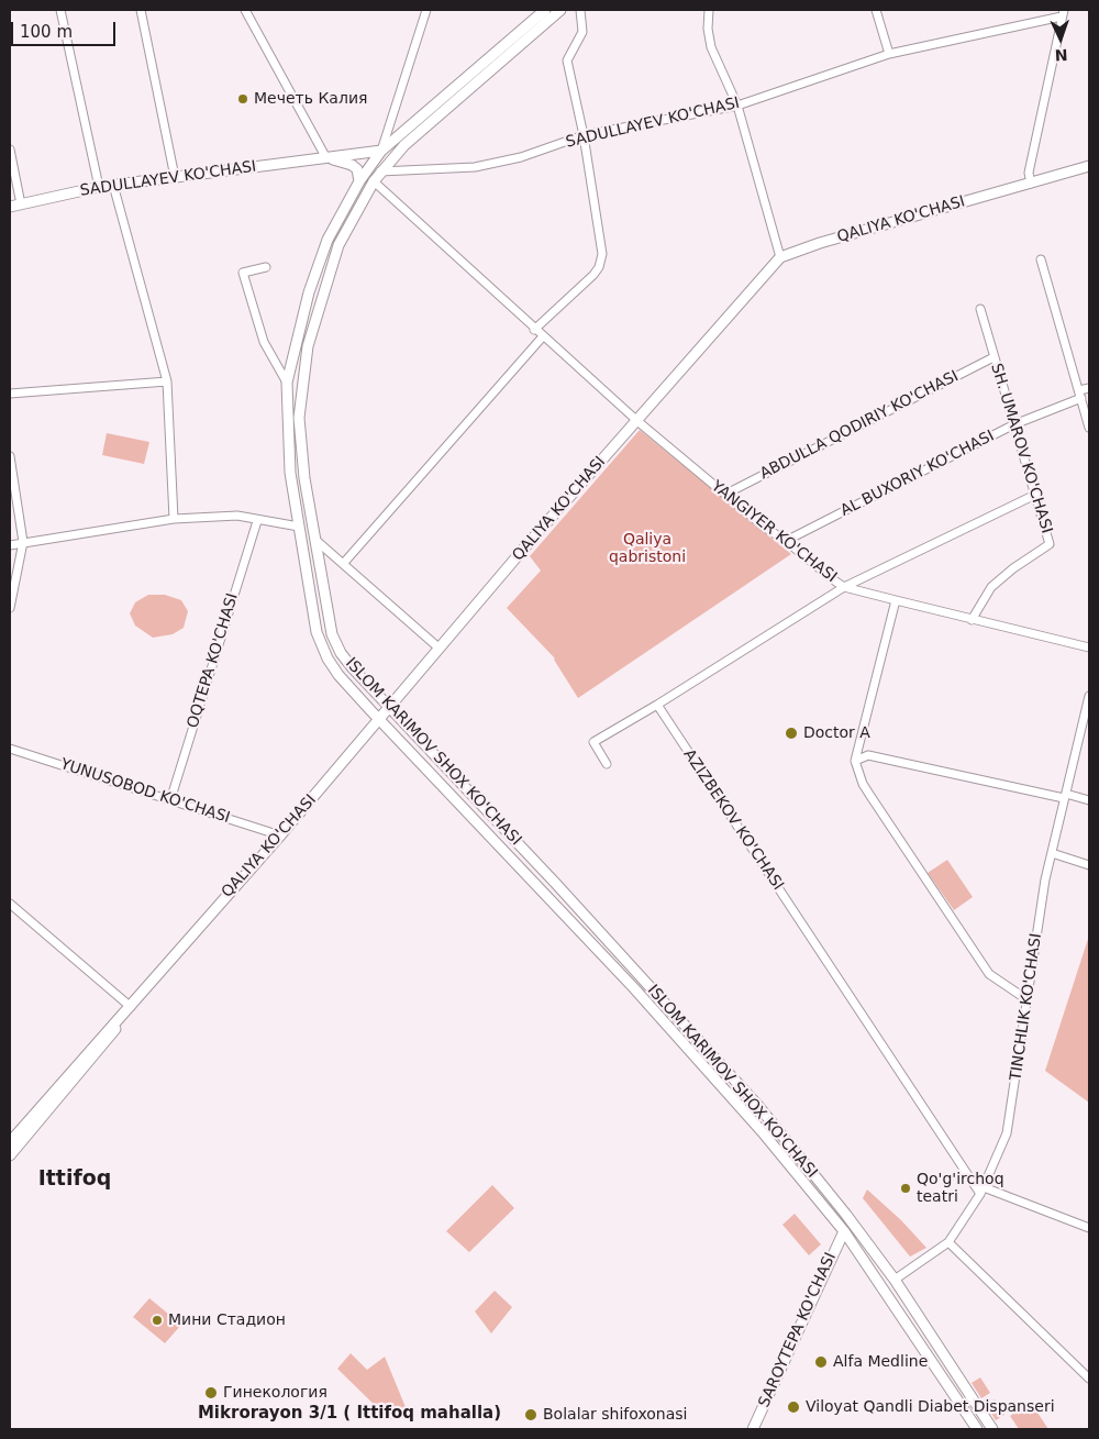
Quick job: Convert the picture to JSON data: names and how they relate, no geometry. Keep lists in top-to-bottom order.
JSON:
{
  "streets": {
    "main road": [
      "SADULLAYEV KO'CHASI",
      "QALIYA KO'CHASI",
      "ISLOM KARIMOV SHOX KO'CHASI",
      "SAROYTEPA KO'CHASI"
    ],
    "street": [
      "ABDULLA QODIRIY KO'CHASI",
      "SH. UMAROV KO'CHASI",
      "AL BUXORIY KO'CHASI",
      "YANGIYER KO'CHASI",
      "OQTEPA KO'CHASI",
      "YUNUSOBOD KO'CHASI",
      "AZIZBEKOV KO'CHASI",
      "TINCHLIK KO'CHASI"
    ]
  },
  "crossings": [
    ["SADULLAYEV KO'CHASI", "ISLOM KARIMOV SHOX KO'CHASI"],
    ["QALIYA KO'CHASI", "YANGIYER KO'CHASI"],
    ["QALIYA KO'CHASI", "ISLOM KARIMOV SHOX KO'CHASI"],
    ["QALIYA KO'CHASI", "YUNUSOBOD KO'CHASI"],
    ["ABDULLA QODIRIY KO'CHASI", "SH. UMAROV KO'CHASI"],
    ["ABDULLA QODIRIY KO'CHASI", "YANGIYER KO'CHASI"],
    ["SH. UMAROV KO'CHASI", "AL BUXORIY KO'CHASI"],
    ["SH. UMAROV KO'CHASI", "YANGIYER KO'CHASI"],
    ["AL BUXORIY KO'CHASI", "YANGIYER KO'CHASI"],
    ["YANGIYER KO'CHASI", "ISLOM KARIMOV SHOX KO'CHASI"],
    ["OQTEPA KO'CHASI", "YUNUSOBOD KO'CHASI"],
    ["ISLOM KARIMOV SHOX KO'CHASI", "TINCHLIK KO'CHASI"],
    ["ISLOM KARIMOV SHOX KO'CHASI", "SAROYTEPA KO'CHASI"],
    ["AZIZBEKOV KO'CHASI", "TINCHLIK KO'CHASI"]
  ],
  "districts": ["Ittifoq", "Mikrorayon 3/1 ( Ittifoq mahalla)"],
  "parks": ["Qaliya qabristoni"],
  "places": [
    "Мечеть Калия",
    "Doctor A",
    "Qo'g'irchoq teatri",
    "Мини Стадион",
    "Alfa Medline",
    "Гинекология",
    "Viloyat Qandli Diabet Dispanseri",
    "Bolalar shifoxonasi"
  ],
  "scale_bar": "100 m",
  "north": "bottom"
}
